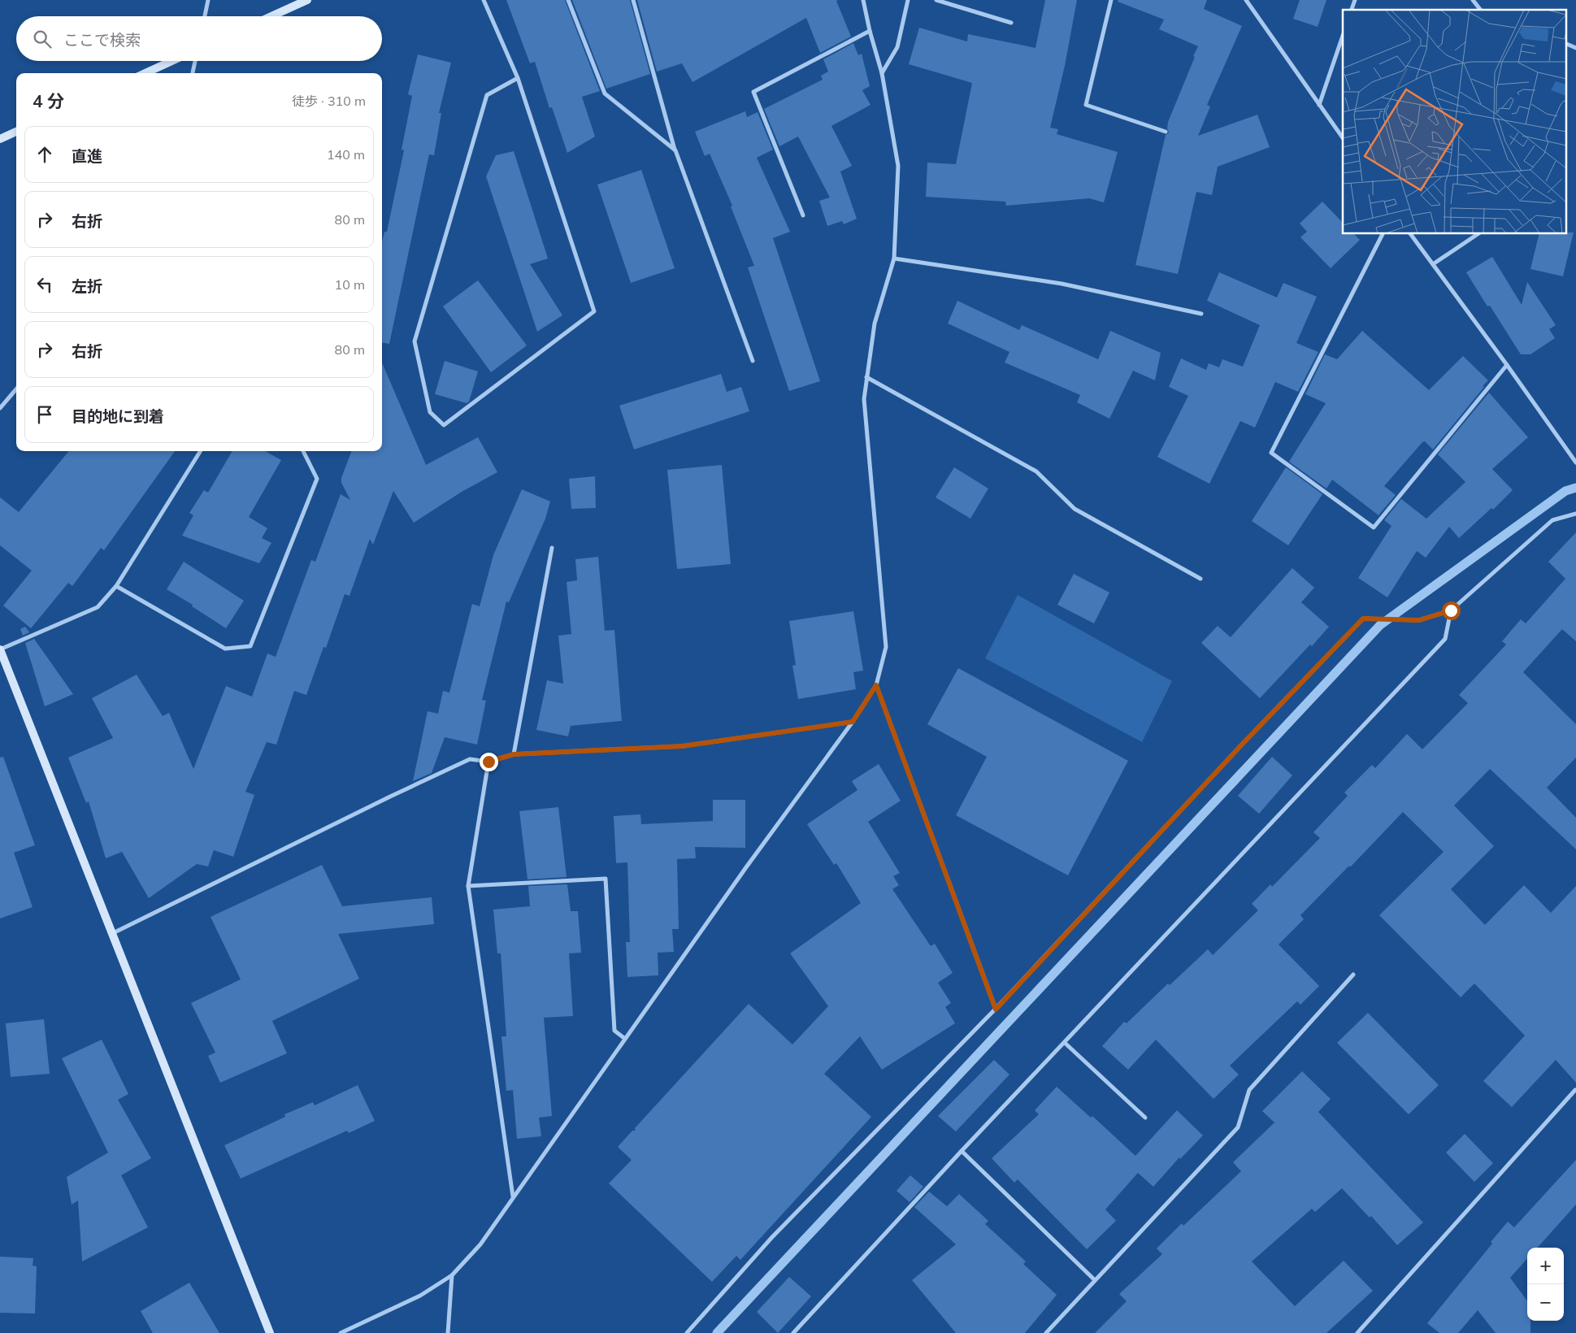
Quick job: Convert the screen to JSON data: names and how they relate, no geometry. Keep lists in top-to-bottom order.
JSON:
{
  "page": {
    "search": "ここで検索",
    "heading": ["4 分", "徒歩 · 310 m"],
    "list": [
      ["直進", "140 m"],
      ["右折", "80 m"],
      ["左折", "10 m"],
      ["右折", "80 m"],
      "目的地に到着"
    ],
    "map_buttons": ["+", "−"]
  }
}
